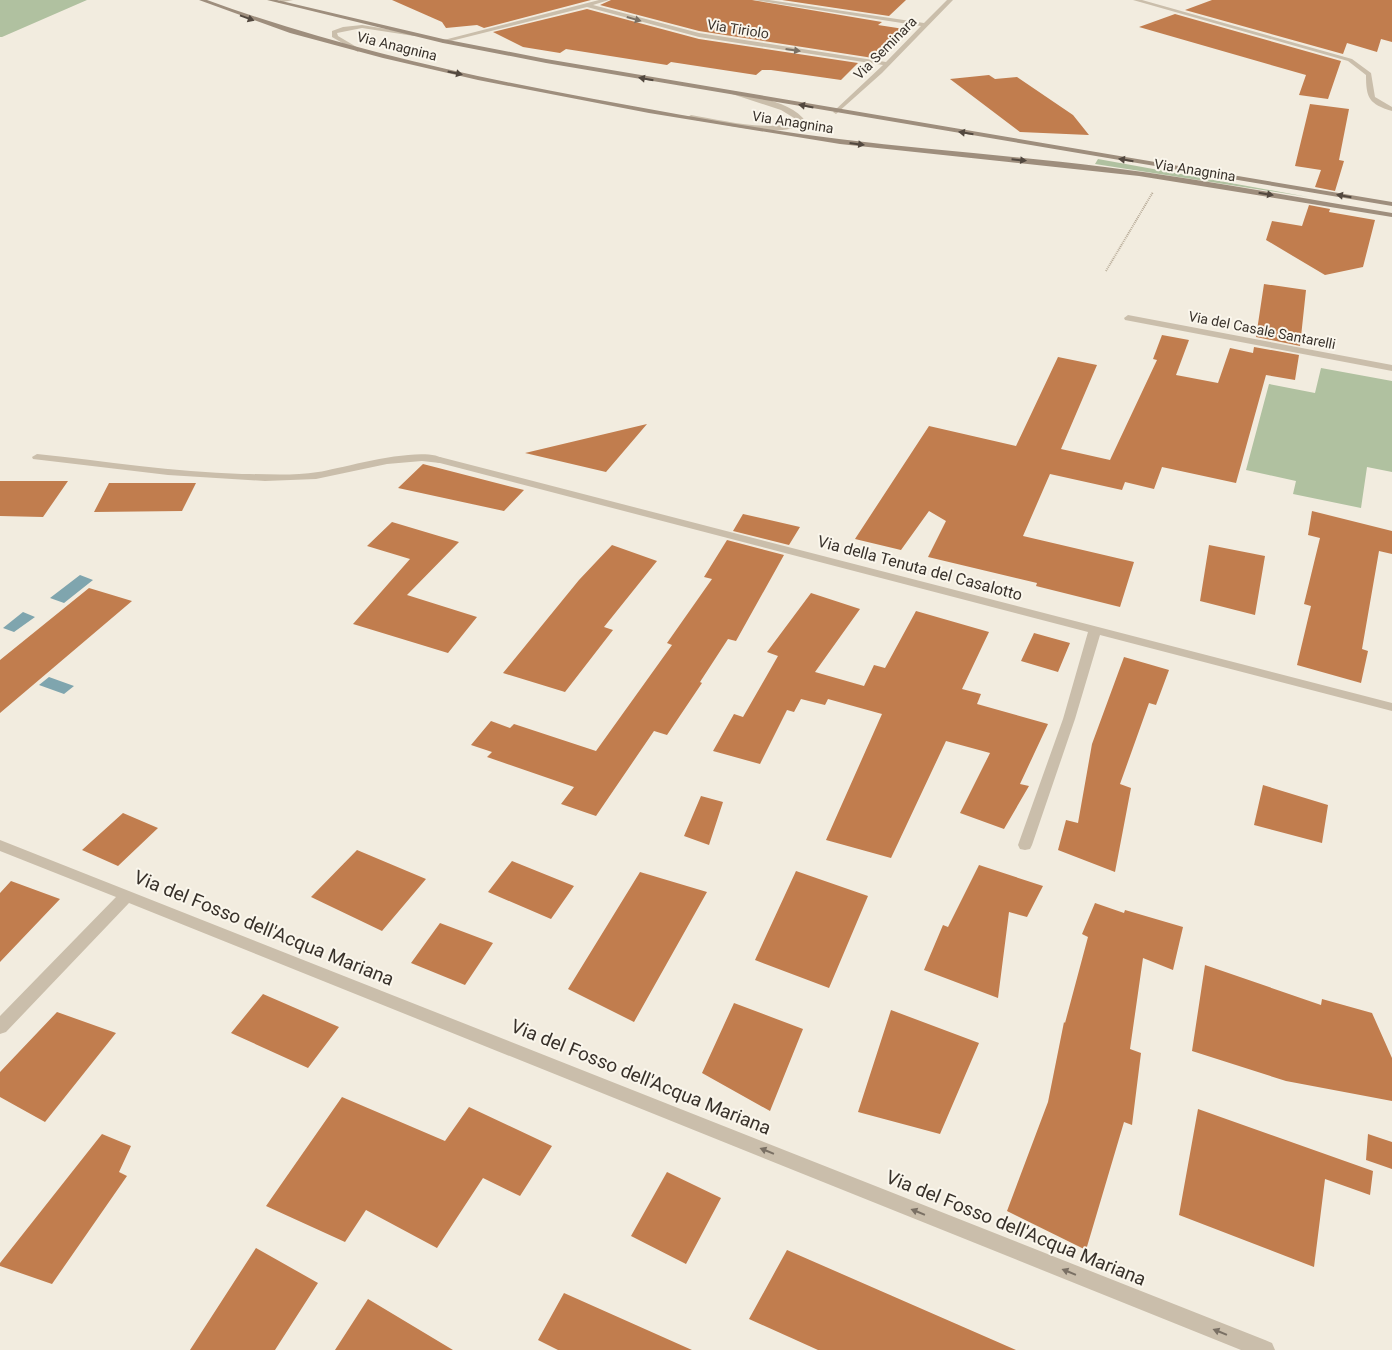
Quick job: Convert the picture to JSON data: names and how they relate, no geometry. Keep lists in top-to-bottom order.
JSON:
{
  "streets": {
    "main road": ["Via Anagnina"],
    "street": [
      "Via Tiriolo",
      "Via Seminara",
      "Via del Casale Santarelli",
      "Via della Tenuta del Casalotto",
      "Via del Fosso dell'Acqua Mariana"
    ]
  },
  "crossings": [
    ["Via Tiriolo", "Via Seminara"],
    ["Via Anagnina", "Via Seminara"]
  ],
  "one_way": ["Via del Fosso dell'Acqua Mariana"]
}
